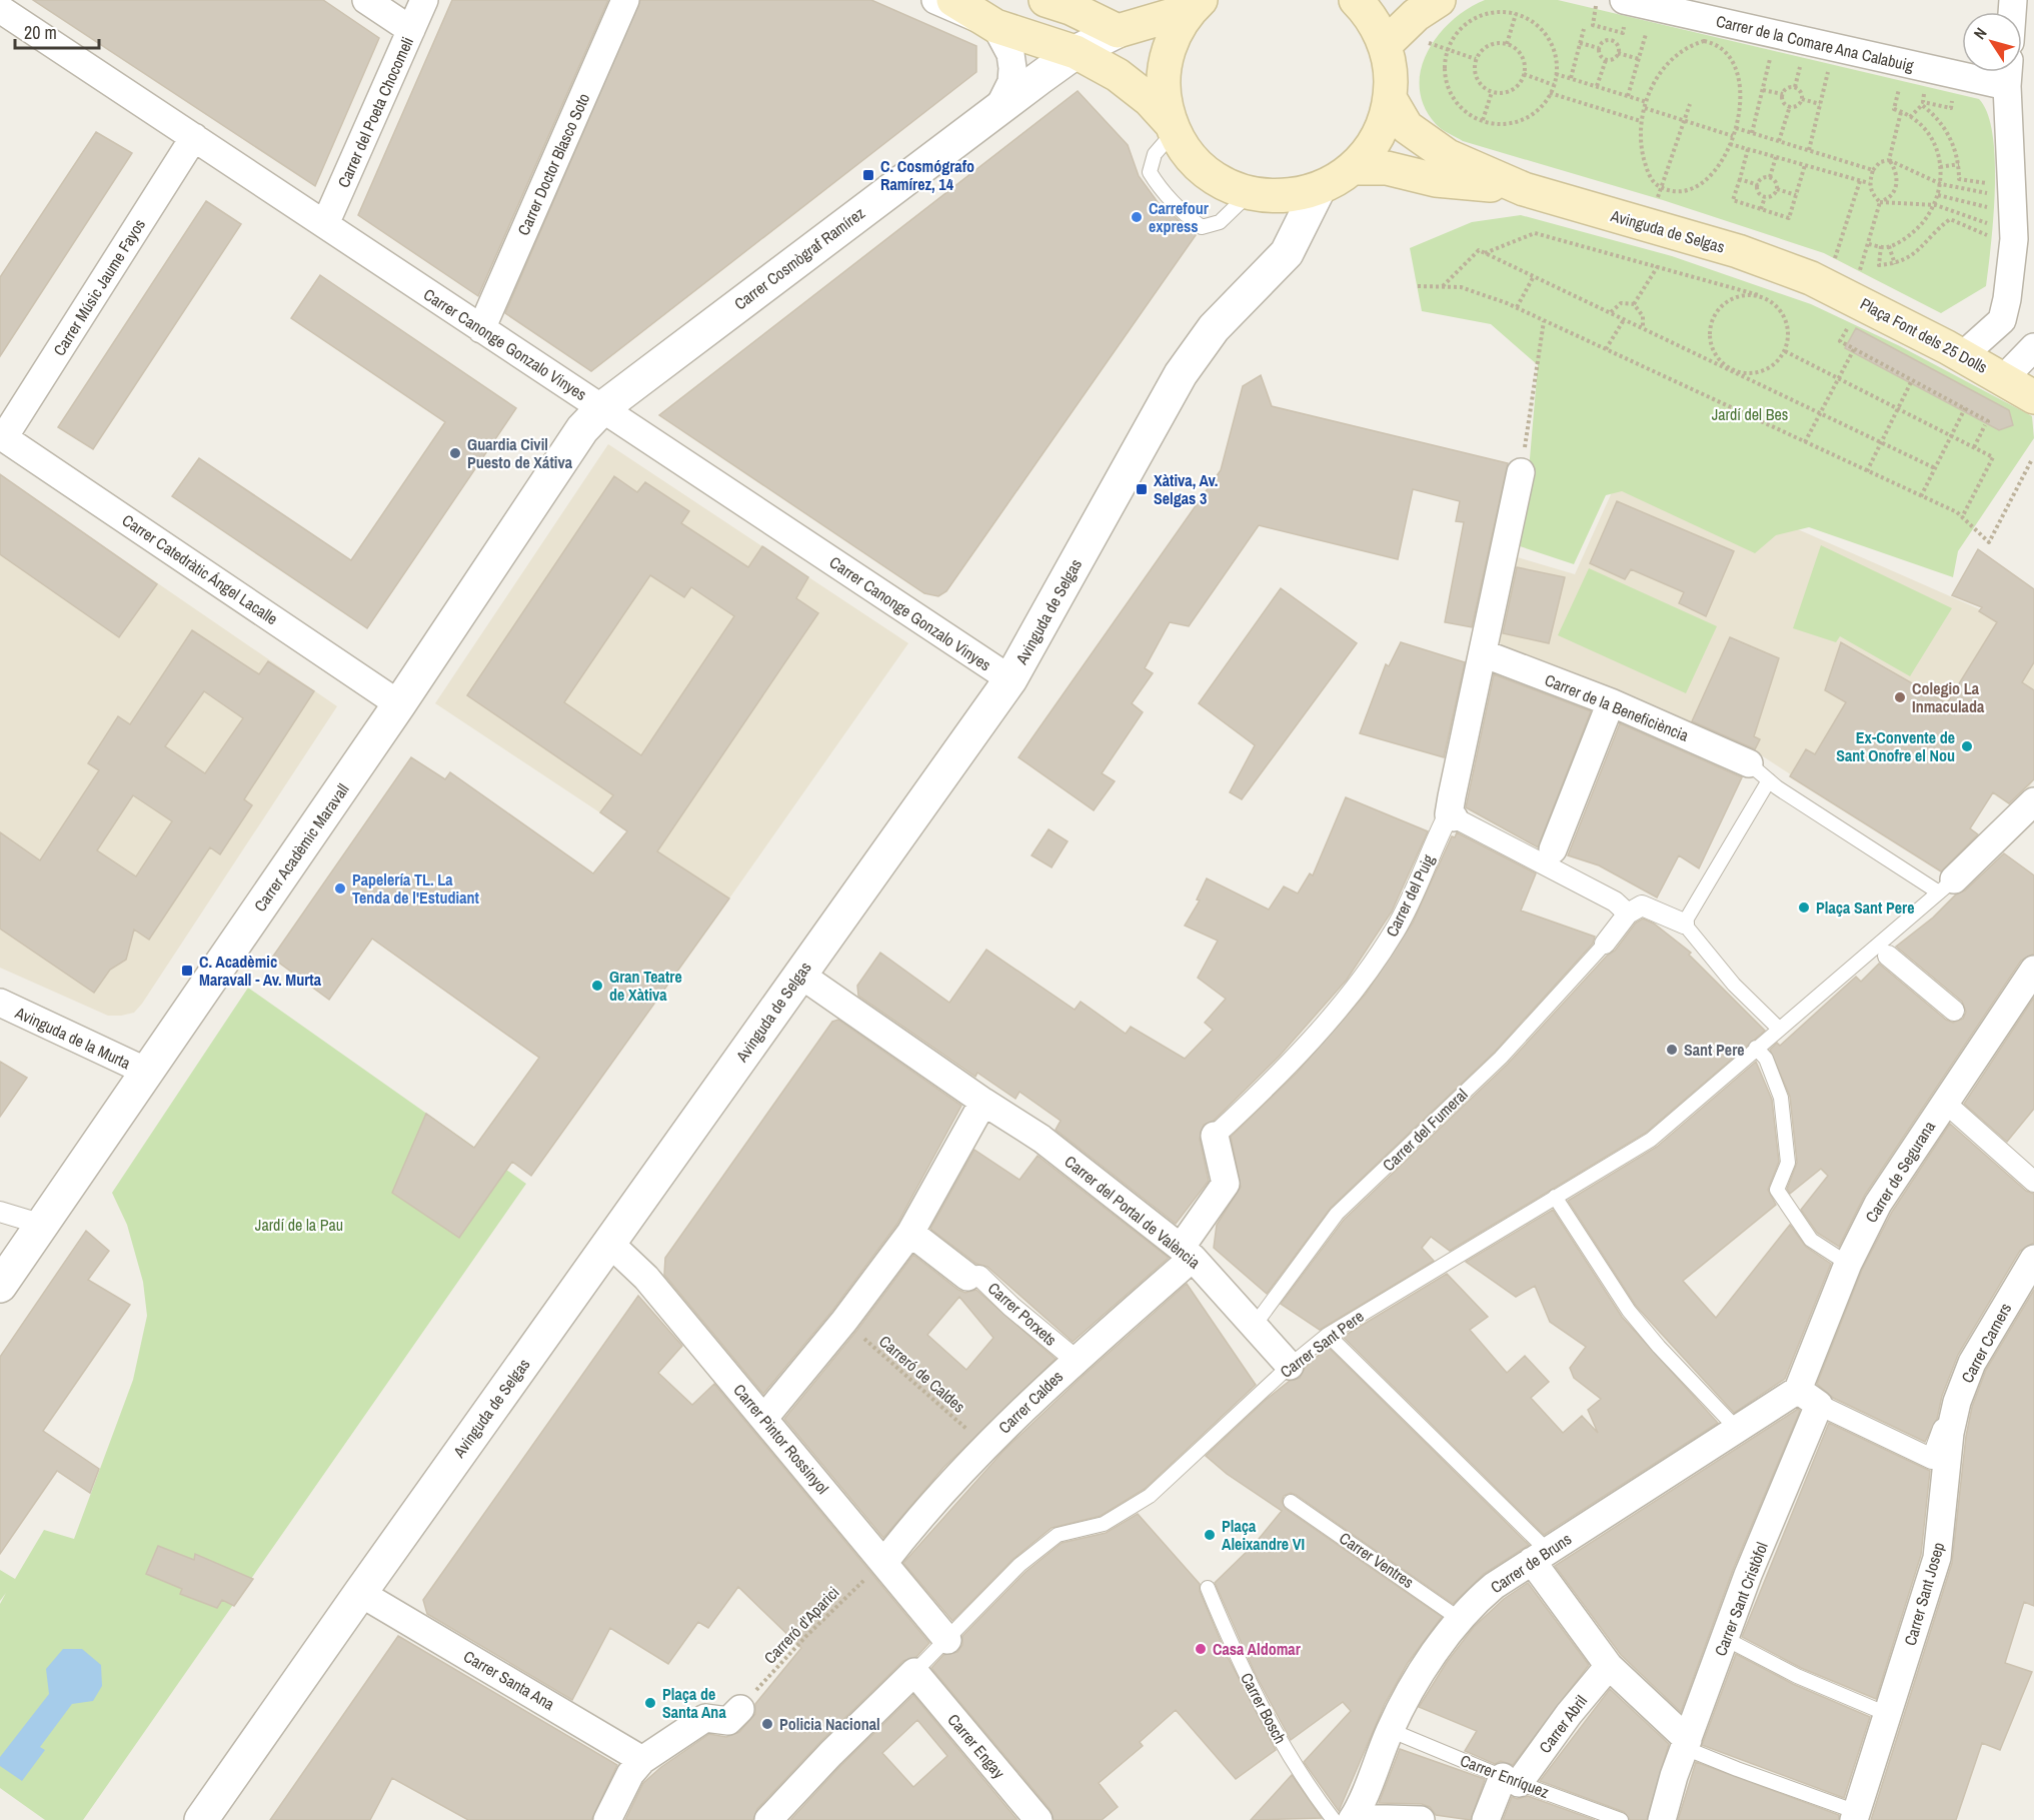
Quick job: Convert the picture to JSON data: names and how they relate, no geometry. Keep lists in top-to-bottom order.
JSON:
{
  "streets": {
    "main road": ["Avinguda de Selgas", "Plaça Font dels 25 Dolls"],
    "street": [
      "Carrer de la Comare Ana Calabuig",
      "Carrer del Poeta Chocomeli",
      "Carrer Doctor Blasco Soto",
      "Carrer Cosmògraf Ramírez",
      "Carrer Músic Jaume Fayos",
      "Carrer Canonge Gonzalo Vinyes",
      "Carrer Catedràtic Ángel Lacalle",
      "Carrer de la Beneficiència",
      "Carrer Acadèmic Maravall",
      "Carrer del Puig",
      "Avinguda de la Murta",
      "Carrer de Segurana",
      "Carrer del Portal de València",
      "Carrer Porxets",
      "Carrer Carners",
      "Carrer Caldes",
      "Carrer Pintor Rossinyol",
      "Carrer de Bruns",
      "Carrer Sant Josep",
      "Carrer Sant Cristòfol",
      "Carrer Santa Ana",
      "Carrer Abril",
      "Carrer Engay"
    ],
    "lane": [
      "Carrer del Fumeral",
      "Carrer Sant Pere",
      "Carrer Ventres",
      "Carrer Bosch",
      "Carrer Enríquez"
    ],
    "path": ["Carreró de Caldes", "Carreró d'Aparici"]
  },
  "crossings": [
    ["Carrer del Poeta Chocomeli", "Carrer Canonge Gonzalo Vinyes"],
    ["Carrer Doctor Blasco Soto", "Carrer Canonge Gonzalo Vinyes"],
    ["Avinguda de Selgas", "Plaça Font dels 25 Dolls"],
    ["Avinguda de Selgas", "Carrer Canonge Gonzalo Vinyes"],
    ["Avinguda de Selgas", "Carrer del Portal de València"],
    ["Avinguda de Selgas", "Carrer Pintor Rossinyol"],
    ["Avinguda de Selgas", "Carrer Santa Ana"],
    ["Carrer Cosmògraf Ramírez", "Carrer Canonge Gonzalo Vinyes"],
    ["Carrer Cosmògraf Ramírez", "Carrer Acadèmic Maravall"],
    ["Carrer Músic Jaume Fayos", "Carrer Canonge Gonzalo Vinyes"],
    ["Carrer Músic Jaume Fayos", "Carrer Catedràtic Ángel Lacalle"],
    ["Carrer Canonge Gonzalo Vinyes", "Carrer Acadèmic Maravall"],
    ["Carrer Catedràtic Ángel Lacalle", "Carrer Acadèmic Maravall"],
    ["Carrer de la Beneficiència", "Carrer del Puig"],
    ["Carrer Acadèmic Maravall", "Avinguda de la Murta"],
    ["Carrer del Puig", "Carrer del Portal de València"],
    ["Carrer del Puig", "Carrer Caldes"],
    ["Carrer del Fumeral", "Carrer del Portal de València"],
    ["Carrer de Segurana", "Carrer de Bruns"],
    ["Carrer de Segurana", "Carrer Sant Cristòfol"],
    ["Carrer del Portal de València", "Carrer Sant Pere"],
    ["Carrer del Portal de València", "Carrer Caldes"],
    ["Carrer Porxets", "Carrer Caldes"],
    ["Carrer Carners", "Carrer Sant Josep"],
    ["Carrer Sant Pere", "Carrer Pintor Rossinyol"],
    ["Carrer Sant Pere", "Carrer Engay"],
    ["Carreró de Caldes", "Carrer Caldes"],
    ["Carrer Caldes", "Carrer Pintor Rossinyol"],
    ["Carrer Caldes", "Carreró d'Aparici"],
    ["Carrer Pintor Rossinyol", "Carreró d'Aparici"],
    ["Carrer Ventres", "Carrer de Bruns"],
    ["Carrer de Bruns", "Carrer Sant Cristòfol"],
    ["Carrer de Bruns", "Carrer Bosch"],
    ["Carrer de Bruns", "Carrer Enríquez"],
    ["Carrer Abril", "Carrer Enríquez"]
  ],
  "parks": ["Jardí del Bes", "Jardí de la Pau"],
  "places": {
    "transit": ["C. Cosmógrafo Ramírez, 14", "Xàtiva, Av. Selgas 3", "C. Acadèmic Maravall - Av. Murta"],
    "other": [
      "Carrefour express",
      "Guardia Civil Puesto de Xátiva",
      "Colegio La Inmaculada",
      "Ex-Convente de Sant Onofre el Nou",
      "Papelería TL. La Tenda de l'Estudiant",
      "Plaça Sant Pere",
      "Gran Teatre de Xàtiva",
      "Sant Pere",
      "Plaça Aleixandre VI",
      "Casa Aldomar",
      "Plaça de Santa Ana",
      "Policia Nacional"
    ]
  },
  "scale_bar": "20 m",
  "north": "top left"
}
